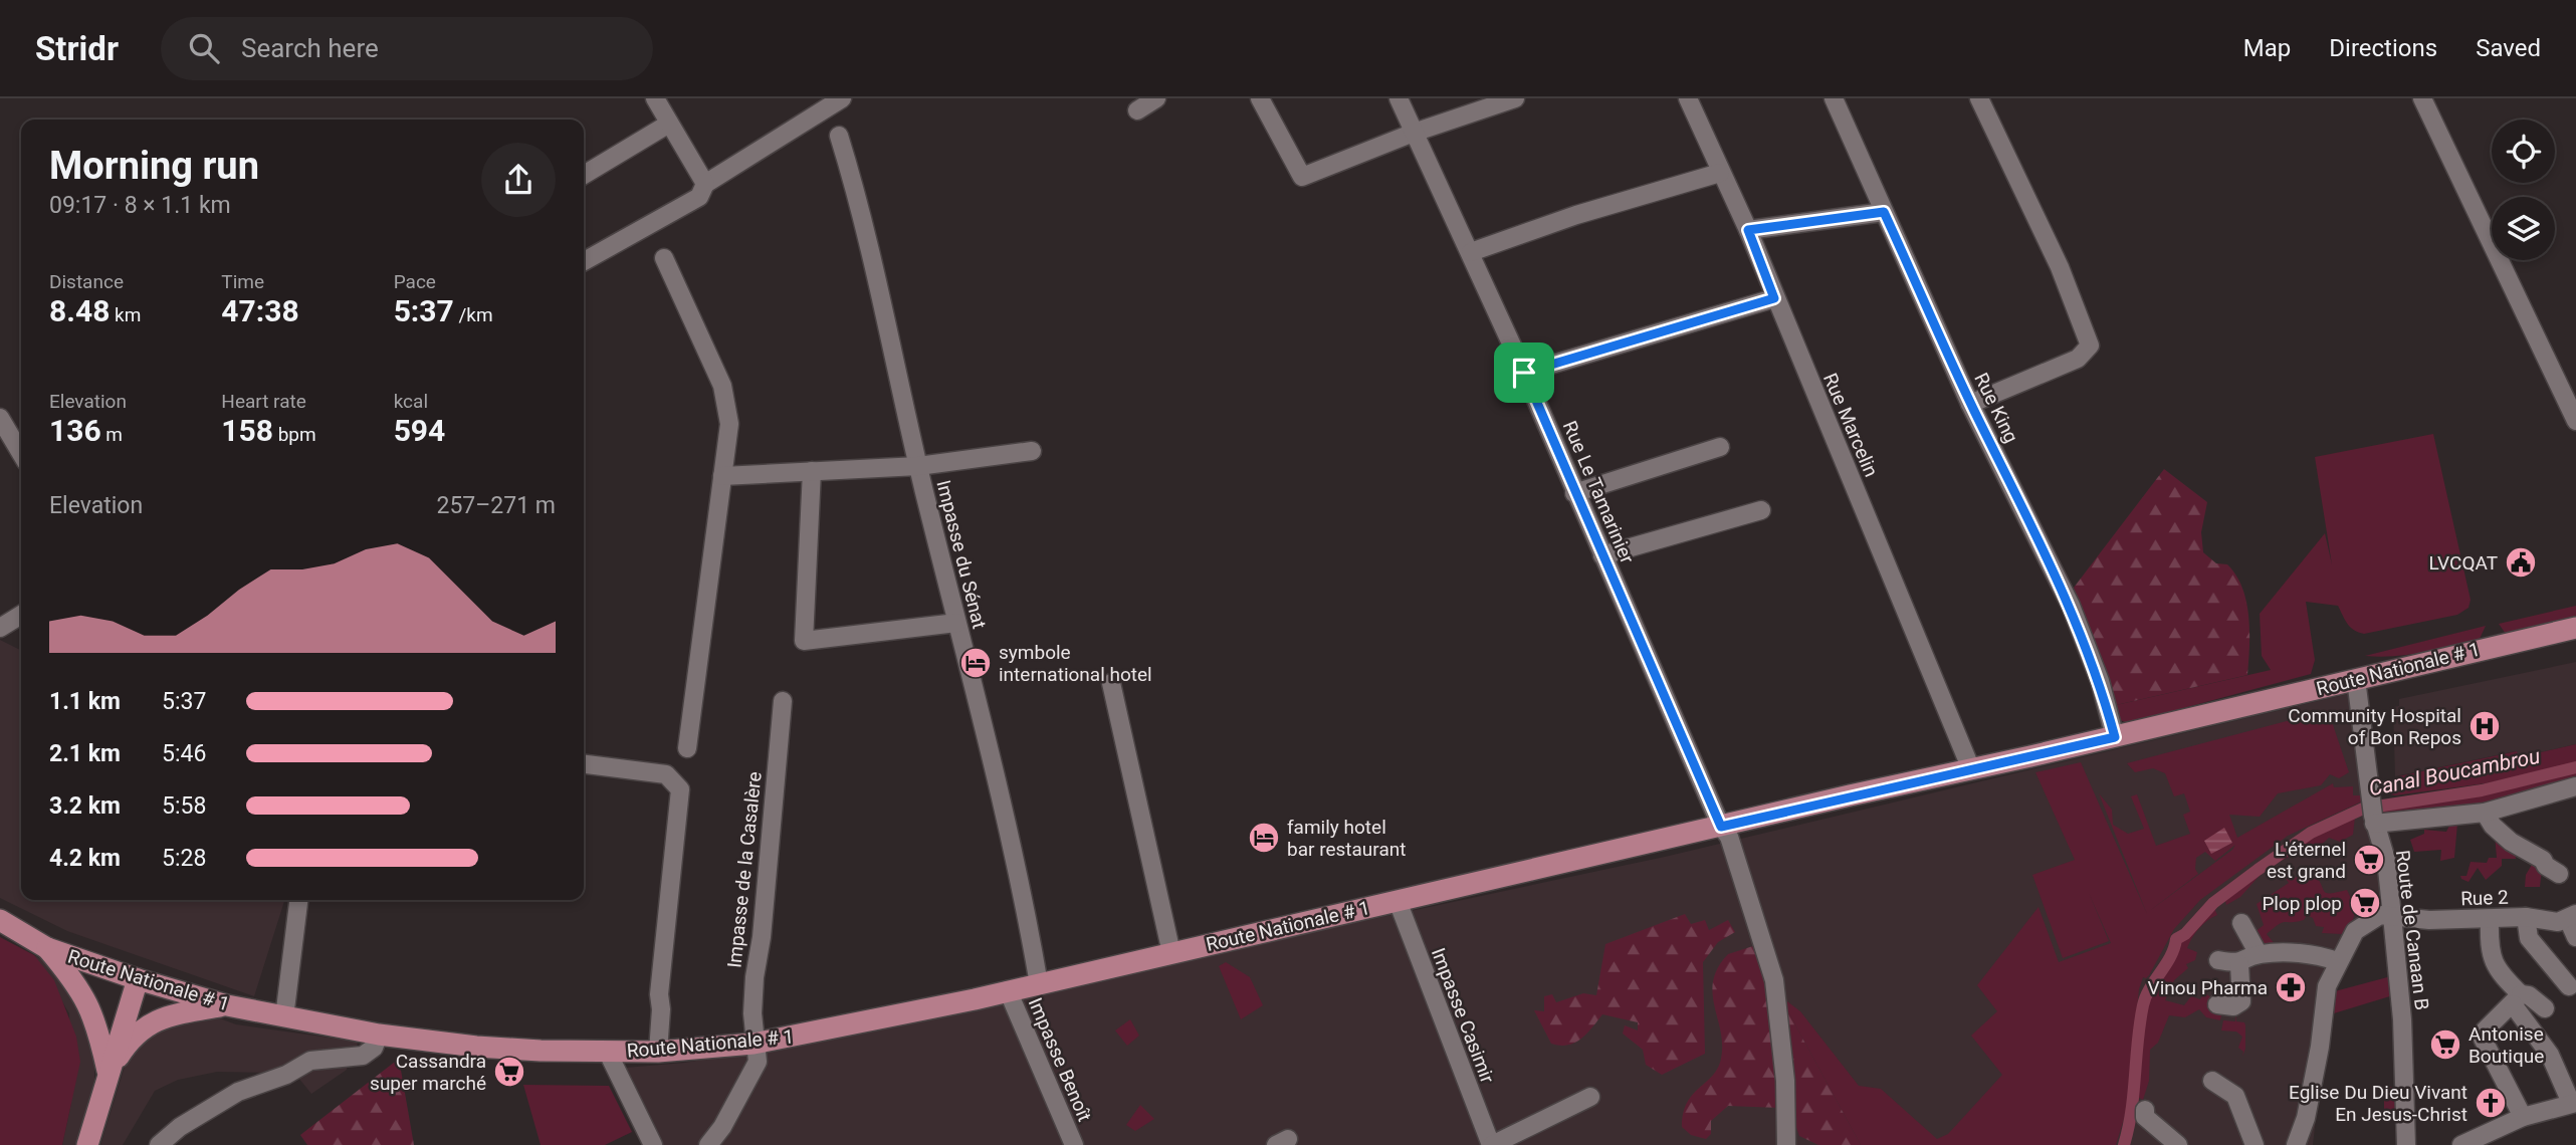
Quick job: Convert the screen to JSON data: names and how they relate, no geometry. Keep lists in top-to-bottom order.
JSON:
{
  "streets": {
    "main road": ["Route Nationale # 1"],
    "street": [
      "Rue King",
      "Rue Marcelin",
      "Rue Le Tamarinier",
      "Impasse du Sénat",
      "Impasse de la Casalère",
      "Rue 2",
      "Route de Canaan B",
      "Impasse Casimir",
      "Impasse Benoît"
    ]
  },
  "crossings": [
    ["Rue King", "Route Nationale # 1"],
    ["Rue Marcelin", "Route Nationale # 1"],
    ["Rue Le Tamarinier", "Route Nationale # 1"],
    ["Impasse du Sénat", "Route Nationale # 1"],
    ["Route Nationale # 1", "Impasse de la Casalère"],
    ["Route Nationale # 1", "Route de Canaan B"],
    ["Route Nationale # 1", "Impasse Casimir"],
    ["Route Nationale # 1", "Impasse Benoît"],
    ["Rue 2", "Route de Canaan B"]
  ],
  "water": ["Canal Boucambrou"],
  "places": {
    "public building": ["LVCQAT"],
    "hotel": ["symbole international hotel", "family hotel bar restaurant"],
    "hospital": ["Community Hospital of Bon Repos"],
    "supermarket": [
      "L'éternel est grand",
      "Plop plop",
      "Antonise Boutique",
      "Cassandra super marché"
    ],
    "pharmacy": ["Vinou Pharma"],
    "church": ["Eglise Du Dieu Vivant En Jesus-Christ"]
  },
  "page": {
    "header": "Stridr",
    "search": "Search here",
    "nav": ["Map", "Directions", "Saved"],
    "heading": ["Morning run", "09:17 · 8 × 1.1 km"],
    "stats": [
      ["Distance", "8.48 km"],
      ["Time", "47:38"],
      ["Pace", "5:37 /km"],
      ["Elevation", "136 m"],
      ["Heart rate", "158 bpm"],
      ["kcal", "594"]
    ],
    "chart": ["Elevation", "257–271 m"],
    "list": [
      {
        "name": "1.1 km",
        "note": "5:37"
      },
      {
        "name": "2.1 km",
        "note": "5:46"
      },
      {
        "name": "3.2 km",
        "note": "5:58"
      },
      {
        "name": "4.2 km",
        "note": "5:28"
      }
    ]
  }
}
